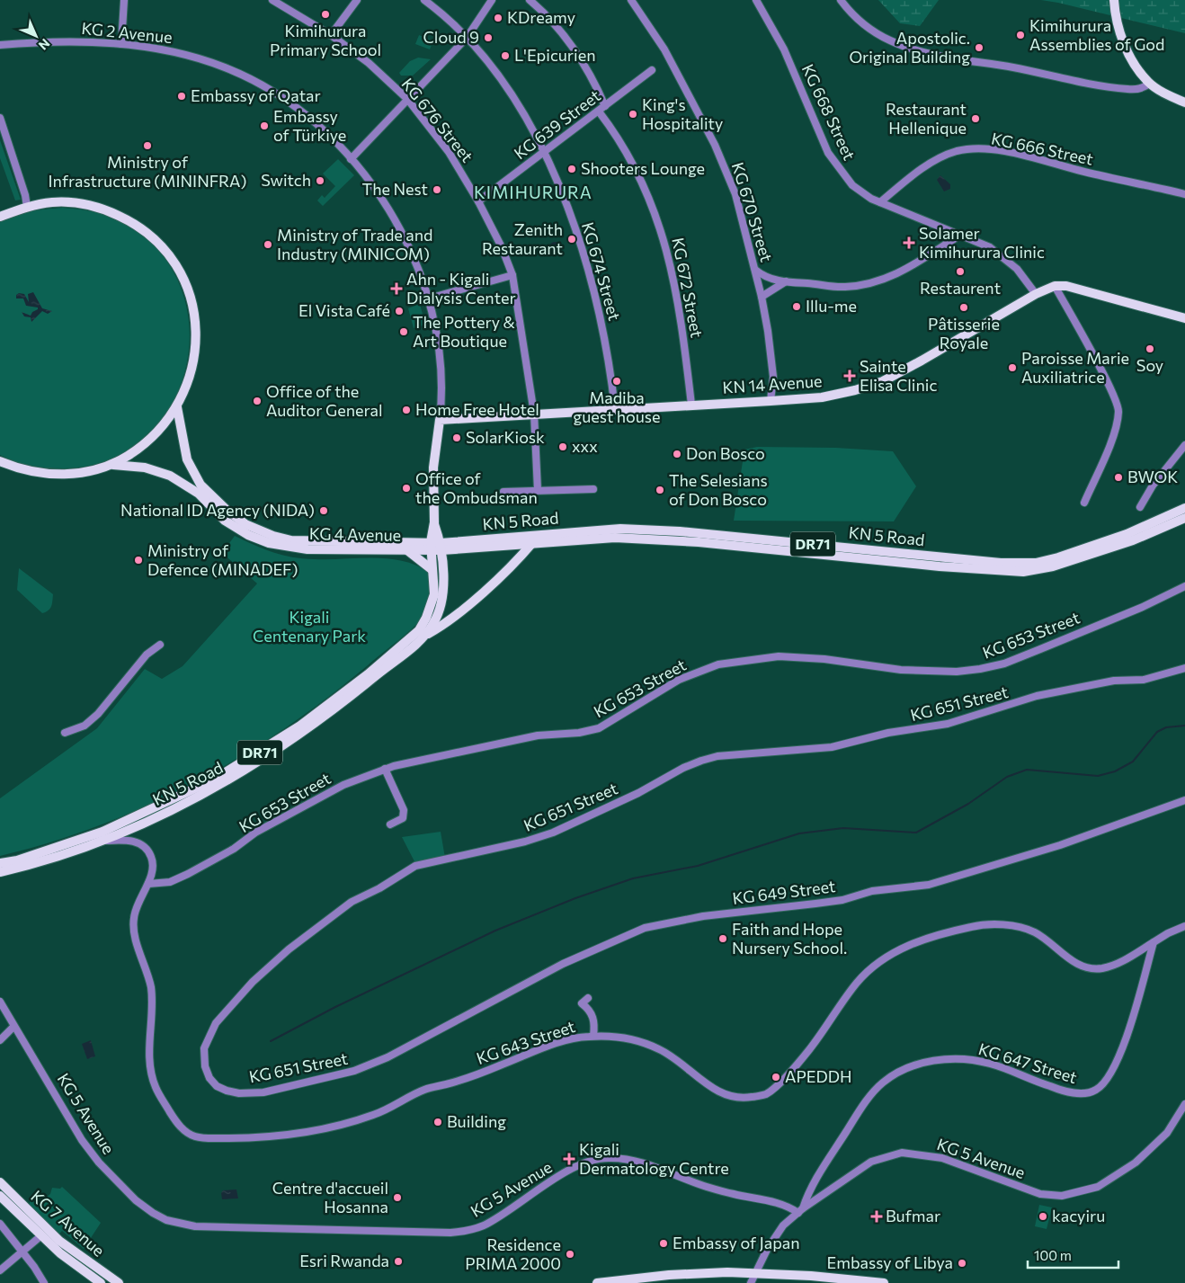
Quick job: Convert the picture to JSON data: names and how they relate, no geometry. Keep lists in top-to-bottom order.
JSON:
{
  "streets": {
    "main road": [
      "KG 2 Avenue",
      "KN 14 Avenue",
      "KN 5 Road",
      "KG 4 Avenue",
      "DR71",
      "KG 7 Avenue"
    ],
    "street": [
      "KG 668 Street",
      "KG 676 Street",
      "KG 639 Street",
      "KG 666 Street",
      "KG 670 Street",
      "KG 674 Street",
      "KG 672 Street",
      "KG 653 Street",
      "KG 651 Street",
      "KG 649 Street",
      "KG 643 Street",
      "KG 647 Street",
      "KG 5 Avenue"
    ]
  },
  "crossings": [
    ["KG 2 Avenue", "KN 14 Avenue"],
    ["KG 2 Avenue", "KN 5 Road"],
    ["KG 2 Avenue", "KG 4 Avenue"],
    ["KG 668 Street", "KG 666 Street"],
    ["KG 668 Street", "KN 14 Avenue"],
    ["KG 676 Street", "KG 639 Street"],
    ["KG 676 Street", "KN 14 Avenue"],
    ["KG 639 Street", "KG 674 Street"],
    ["KG 639 Street", "KG 672 Street"],
    ["KG 670 Street", "KN 14 Avenue"],
    ["KG 674 Street", "KN 14 Avenue"],
    ["KG 672 Street", "KN 14 Avenue"],
    ["KN 5 Road", "KG 4 Avenue"],
    ["KN 5 Road", "KG 643 Street"],
    ["KG 653 Street", "KG 643 Street"],
    ["KG 651 Street", "KG 649 Street"],
    ["KG 643 Street", "KG 647 Street"],
    ["KG 647 Street", "KG 5 Avenue"]
  ],
  "districts": ["KIMIHURURA"],
  "parks": ["Kigali Centenary Park"],
  "places": {
    "other": [
      "Kimihurura Primary School",
      "KDreamy",
      "Kimihurura Assemblies of God",
      "Cloud 9",
      "Apostolic. Original Building",
      "L'Epicurien",
      "Embassy of Qatar",
      "King's Hospitality",
      "Restaurant Hellenique",
      "Embassy of Türkiye",
      "Ministry of Infrastructure (MININFRA)",
      "Shooters Lounge",
      "Switch",
      "The Nest",
      "Zenith Restaurant",
      "Ministry of Trade and Industry (MINICOM)",
      "Restaurent",
      "Illu-me",
      "Pâtisserie Royale",
      "El Vista Café",
      "The Pottery & Art Boutique",
      "Soy",
      "Paroisse Marie Auxiliatrice",
      "Madiba guest house",
      "Office of the Auditor General",
      "Home Free Hotel",
      "SolarKiosk",
      "xxx",
      "Don Bosco",
      "BWOK",
      "Office of the Ombudsman",
      "The Selesians of Don Bosco",
      "National ID Agency (NIDA)",
      "Ministry of Defence (MINADEF)",
      "Faith and Hope Nursery School.",
      "APEDDH",
      "Building",
      "Centre d'accueil Hosanna",
      "kacyiru",
      "Embassy of Japan",
      "Residence PRIMA 2000",
      "Esri Rwanda",
      "Embassy of Libya"
    ],
    "health": [
      "Solamer Kimihurura Clinic",
      "Ahn - Kigali Dialysis Center",
      "Sainte Elisa Clinic",
      "Kigali Dermatology Centre",
      "Bufmar"
    ]
  },
  "scale_bar": "100 m",
  "north": "bottom right"
}
